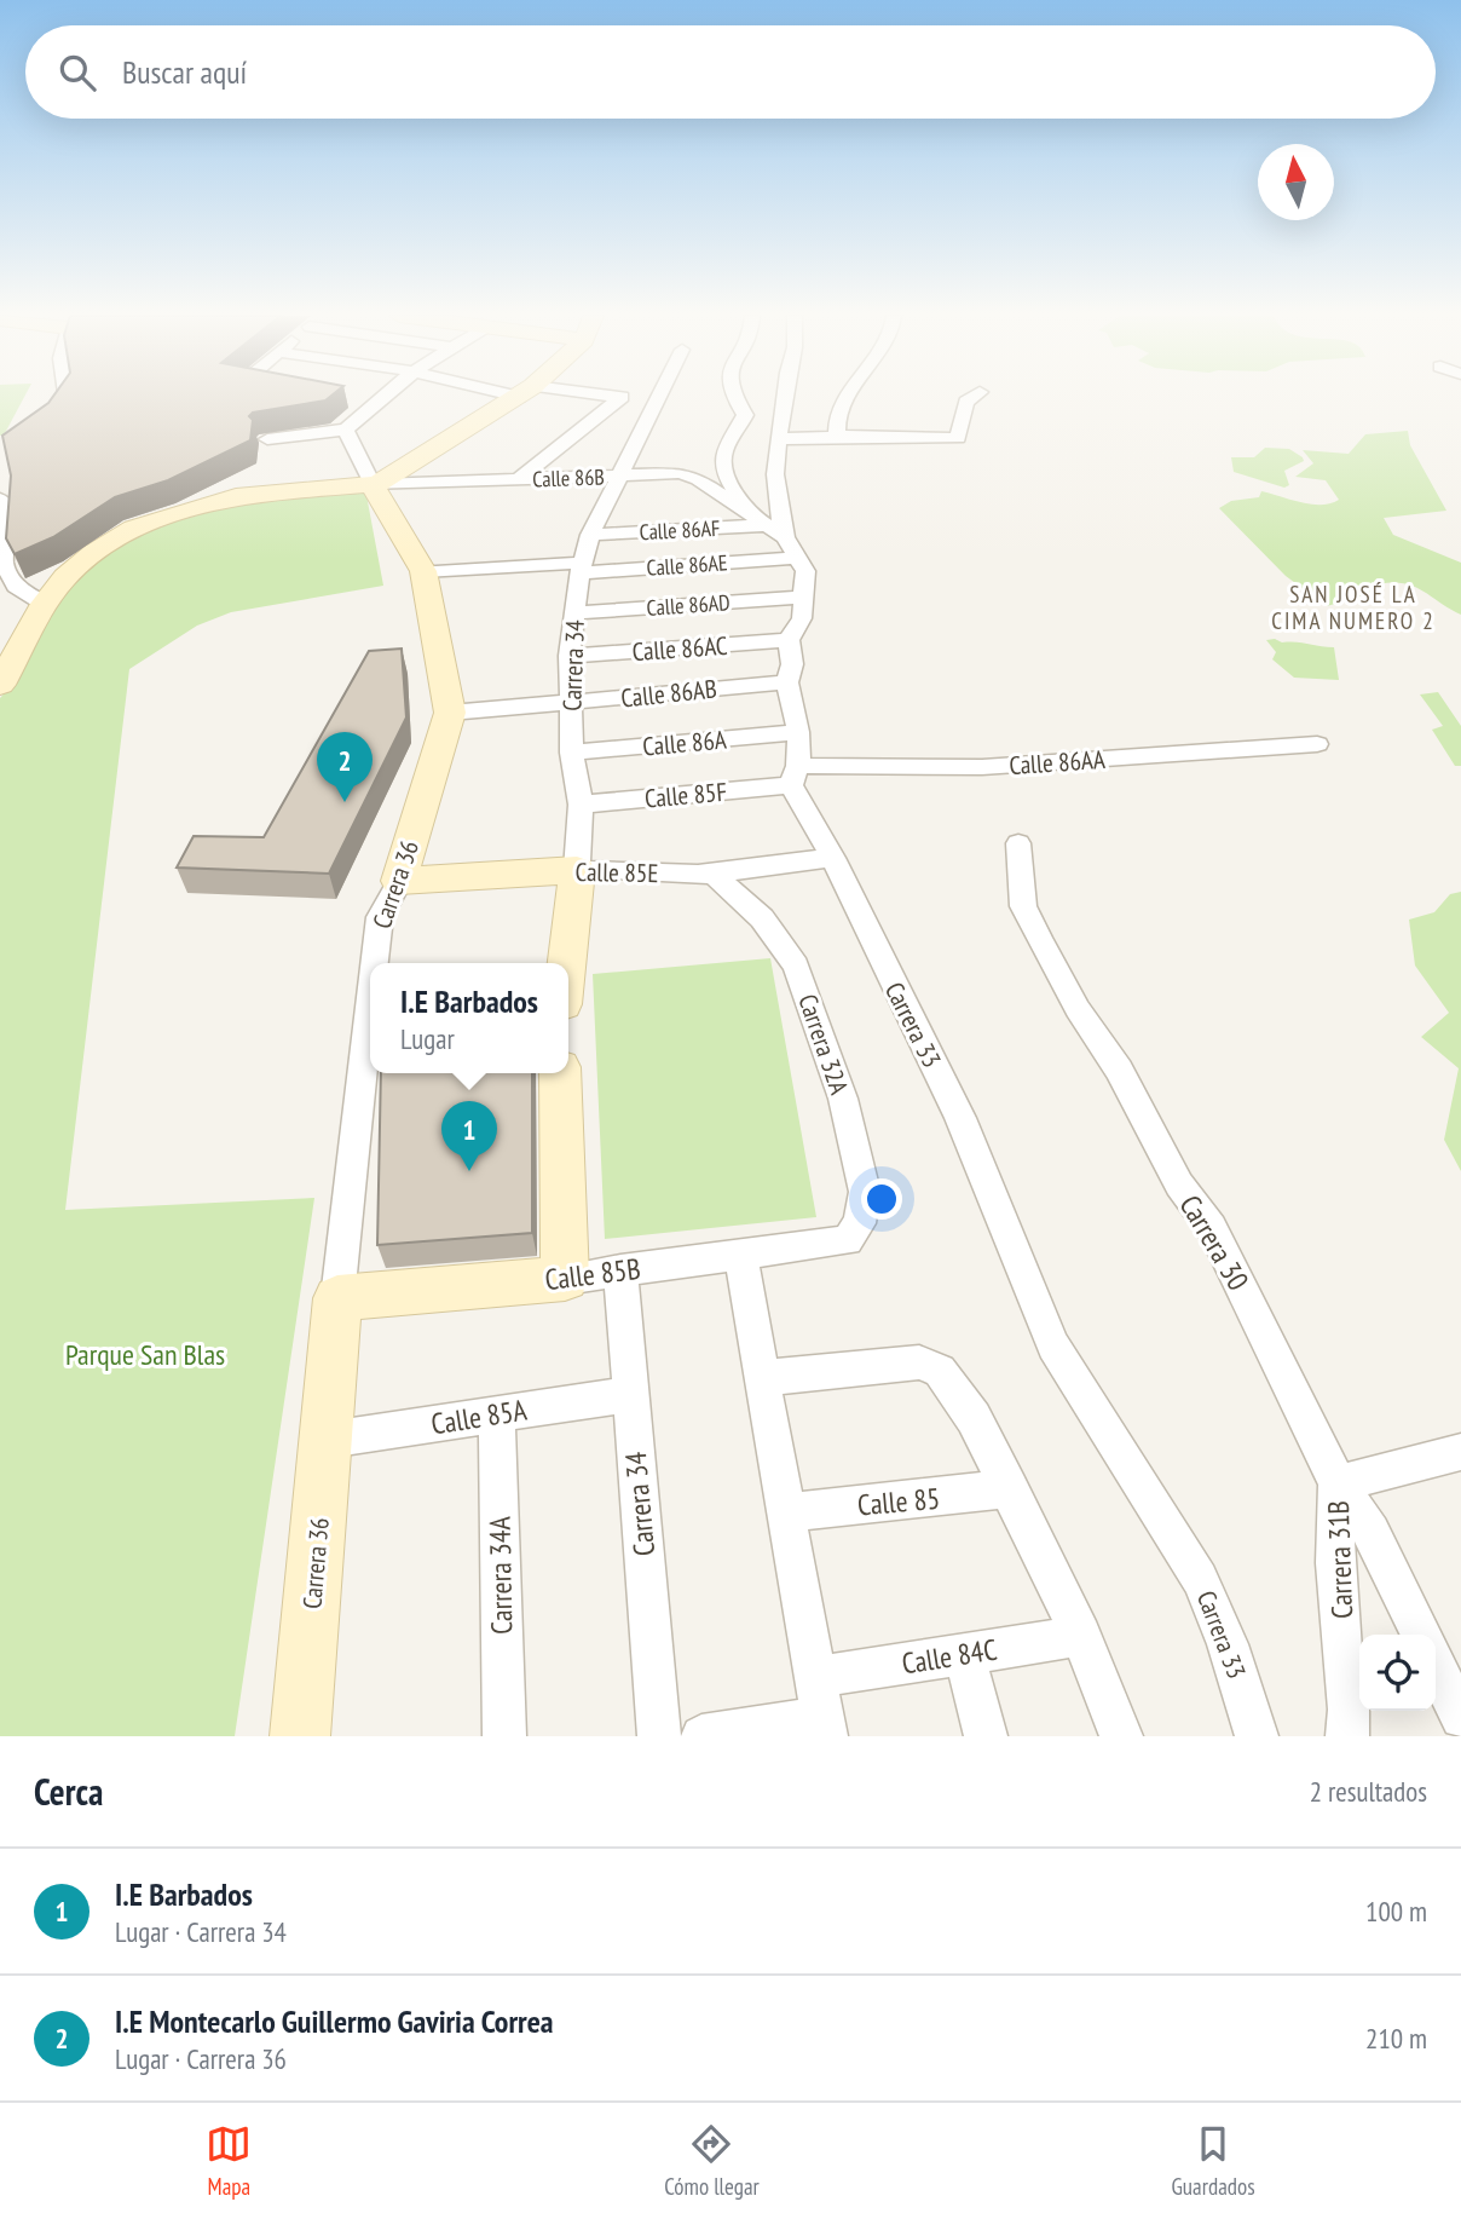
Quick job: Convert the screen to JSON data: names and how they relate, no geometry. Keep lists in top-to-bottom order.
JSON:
{
  "streets": {
    "street": [
      "Calle 86B",
      "Calle 86AF",
      "Calle 86AE",
      "Calle 86AD",
      "Calle 86AC",
      "Carrera 34",
      "Calle 86AB",
      "Calle 86A",
      "Calle 86AA",
      "Calle 85F",
      "Calle 85E",
      "Carrera 36",
      "Carrera 33",
      "Carrera 32A",
      "Carrera 30",
      "Calle 85B",
      "Calle 85A",
      "Calle 85",
      "Carrera 31B",
      "Carrera 34A",
      "Calle 84C"
    ]
  },
  "crossings": [
    ["Calle 86B", "Calle 86AF"],
    ["Calle 86B", "Calle 86AE"],
    ["Calle 86B", "Carrera 34"],
    ["Calle 86B", "Carrera 36"],
    ["Calle 86AF", "Calle 86AE"],
    ["Calle 86AF", "Carrera 34"],
    ["Calle 86AE", "Carrera 34"],
    ["Calle 86AD", "Carrera 34"],
    ["Calle 86AC", "Carrera 34"],
    ["Carrera 34", "Calle 86AB"],
    ["Carrera 34", "Calle 86A"],
    ["Carrera 34", "Calle 85F"],
    ["Carrera 34", "Calle 85E"],
    ["Carrera 34", "Calle 85B"],
    ["Carrera 34", "Calle 85A"],
    ["Calle 86AB", "Carrera 36"],
    ["Calle 86AA", "Calle 85F"],
    ["Calle 86AA", "Carrera 33"],
    ["Calle 85F", "Carrera 33"],
    ["Calle 85E", "Carrera 36"],
    ["Calle 85E", "Carrera 33"],
    ["Calle 85E", "Carrera 32A"],
    ["Carrera 36", "Calle 85B"],
    ["Carrera 36", "Calle 85A"],
    ["Carrera 32A", "Calle 85B"],
    ["Carrera 30", "Carrera 31B"],
    ["Calle 85A", "Carrera 34A"]
  ],
  "districts": ["SAN JOSÉ LA CIMA NUMERO 2"],
  "parks": ["Parque San Blas"],
  "north": "top",
  "page": {
    "search": "Buscar aquí",
    "pins": ["2", "1"],
    "popup": ["I.E Barbados", "Lugar"],
    "heading": ["Cerca", "2 resultados"],
    "list": [
      {
        "mark": "1",
        "name": "I.E Barbados",
        "note": "Lugar · Carrera 34",
        "value": "100 m"
      },
      {
        "mark": "2",
        "name": "I.E Montecarlo Guillermo Gaviria Correa",
        "note": "Lugar · Carrera 36",
        "value": "210 m"
      }
    ],
    "nav": ["Mapa", "Cómo llegar", "Guardados"]
  }
}
